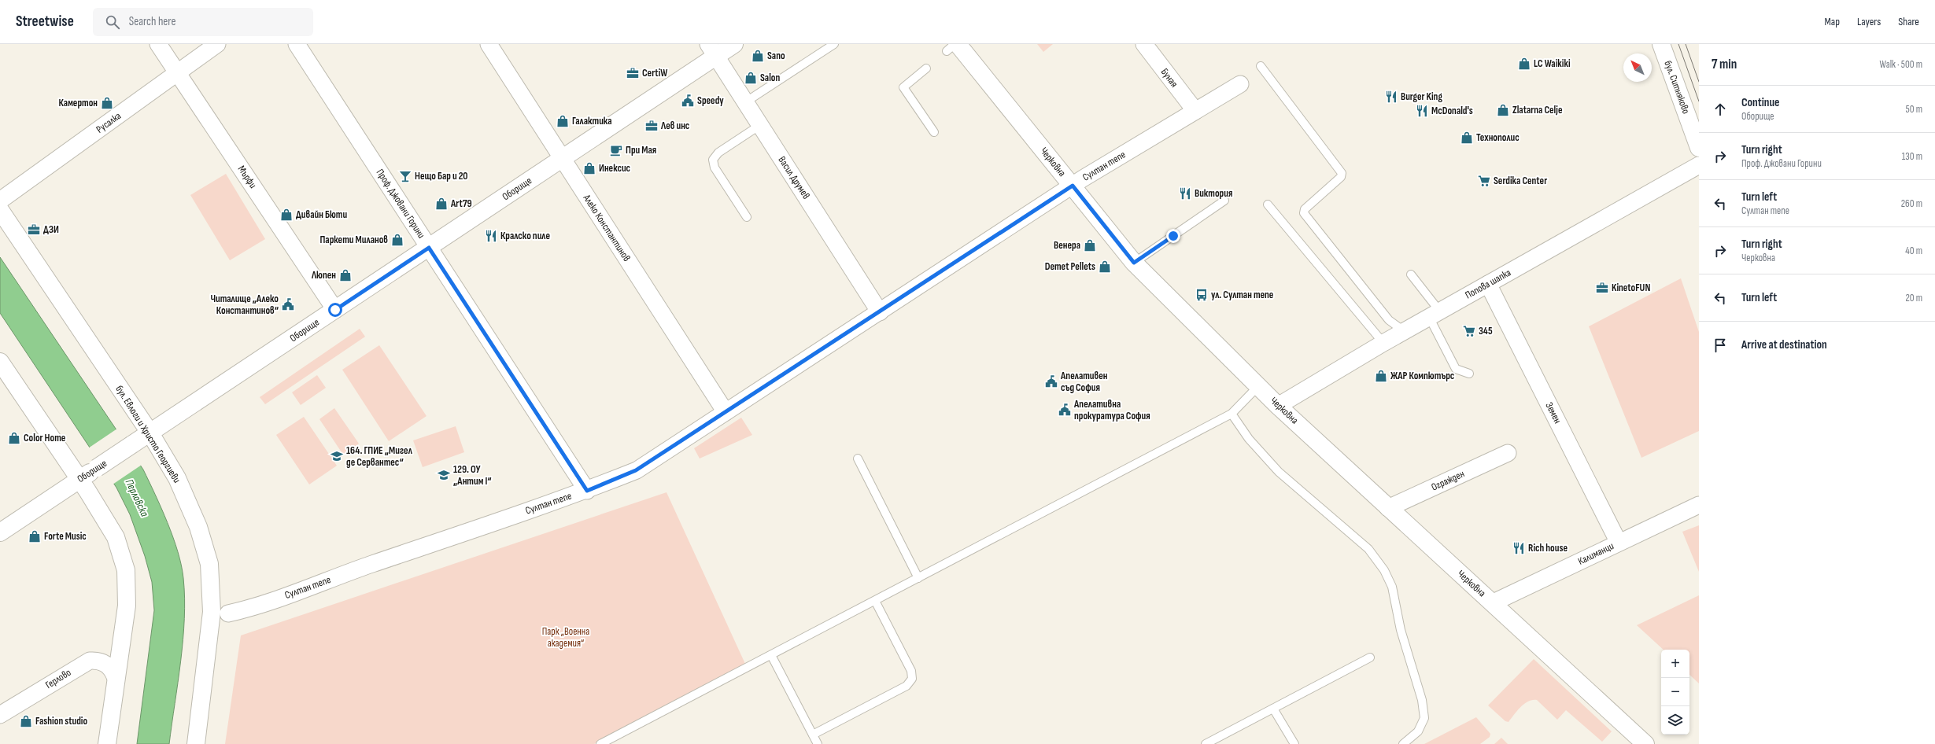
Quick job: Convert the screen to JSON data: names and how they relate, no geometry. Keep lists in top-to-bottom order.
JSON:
{
  "streets": {
    "street": [
      "Буная",
      "бул. Ситняково",
      "Русалка",
      "Черковна",
      "Султан тепе",
      "Мърфи",
      "Васил Друмев",
      "Оборище",
      "Проф. Джовани Горини",
      "Алеко Константинов",
      "Попова шапка",
      "Земен",
      "бул. Евлоги и Христо Георгиеви",
      "Огражден",
      "Калиманци",
      "Герлово"
    ]
  },
  "crossings": [
    ["Буная", "Султан тепе"],
    ["Русалка", "Мърфи"],
    ["Черковна", "Султан тепе"],
    ["Черковна", "Попова шапка"],
    ["Черковна", "Огражден"],
    ["Черковна", "Калиманци"],
    ["Султан тепе", "Васил Друмев"],
    ["Султан тепе", "Проф. Джовани Горини"],
    ["Султан тепе", "Алеко Константинов"],
    ["Мърфи", "Оборище"],
    ["Васил Друмев", "Оборище"],
    ["Оборище", "Проф. Джовани Горини"],
    ["Оборище", "Алеко Константинов"],
    ["Оборище", "бул. Евлоги и Христо Георгиеви"],
    ["Попова шапка", "Земен"],
    ["Земен", "Калиманци"]
  ],
  "water": ["Перловска"],
  "parks": ["Парк „Военна академия“"],
  "places": {
    "shop": [
      "Sano",
      "LC Waikiki",
      "Salon",
      "Камертон",
      "Zlatarna Celje",
      "Галактика",
      "Технополис",
      "Инексис",
      "Art79",
      "Дивайн Бюти",
      "Паркети Миланов",
      "Венера",
      "Demet Pellets",
      "Люпен",
      "ЖАР Компютърс",
      "Color Home",
      "Forte Music",
      "Fashion studio"
    ],
    "office": [
      "CertiW",
      "Лев инс",
      "ДЗИ",
      "KinetoFUN"
    ],
    "restaurant": [
      "Burger King",
      "McDonald's",
      "Виктория",
      "Кралско пиле",
      "Rich house"
    ],
    "public building": [
      "Speedy",
      "Читалище „Алеко Константинов“",
      "Апелативен съд София",
      "Апелативна прокуратура София"
    ],
    "cafe": ["При Мая"],
    "bar": ["Нещо Бар и 20"],
    "supermarket": ["Serdika Center", "345"],
    "bus stop": ["ул. Султан тепе"],
    "school or university": ["164. ГПИЕ „Мигел де Сервантес“", "129. ОУ „Антим I“"]
  },
  "north": "top left",
  "page": {
    "header": "Streetwise",
    "search": "Search here",
    "nav": ["Map", "Layers", "Share"],
    "heading": ["7 min", "Walk · 500 m"],
    "list": [
      ["Continue", "Оборище", "50 m"],
      ["Turn right", "Проф. Джовани Горини", "130 m"],
      ["Turn left", "Султан тепе", "260 m"],
      ["Turn right", "Черковна", "40 m"],
      ["Turn left", "20 m"],
      "Arrive at destination"
    ],
    "map_buttons": ["+", "−"]
  }
}
